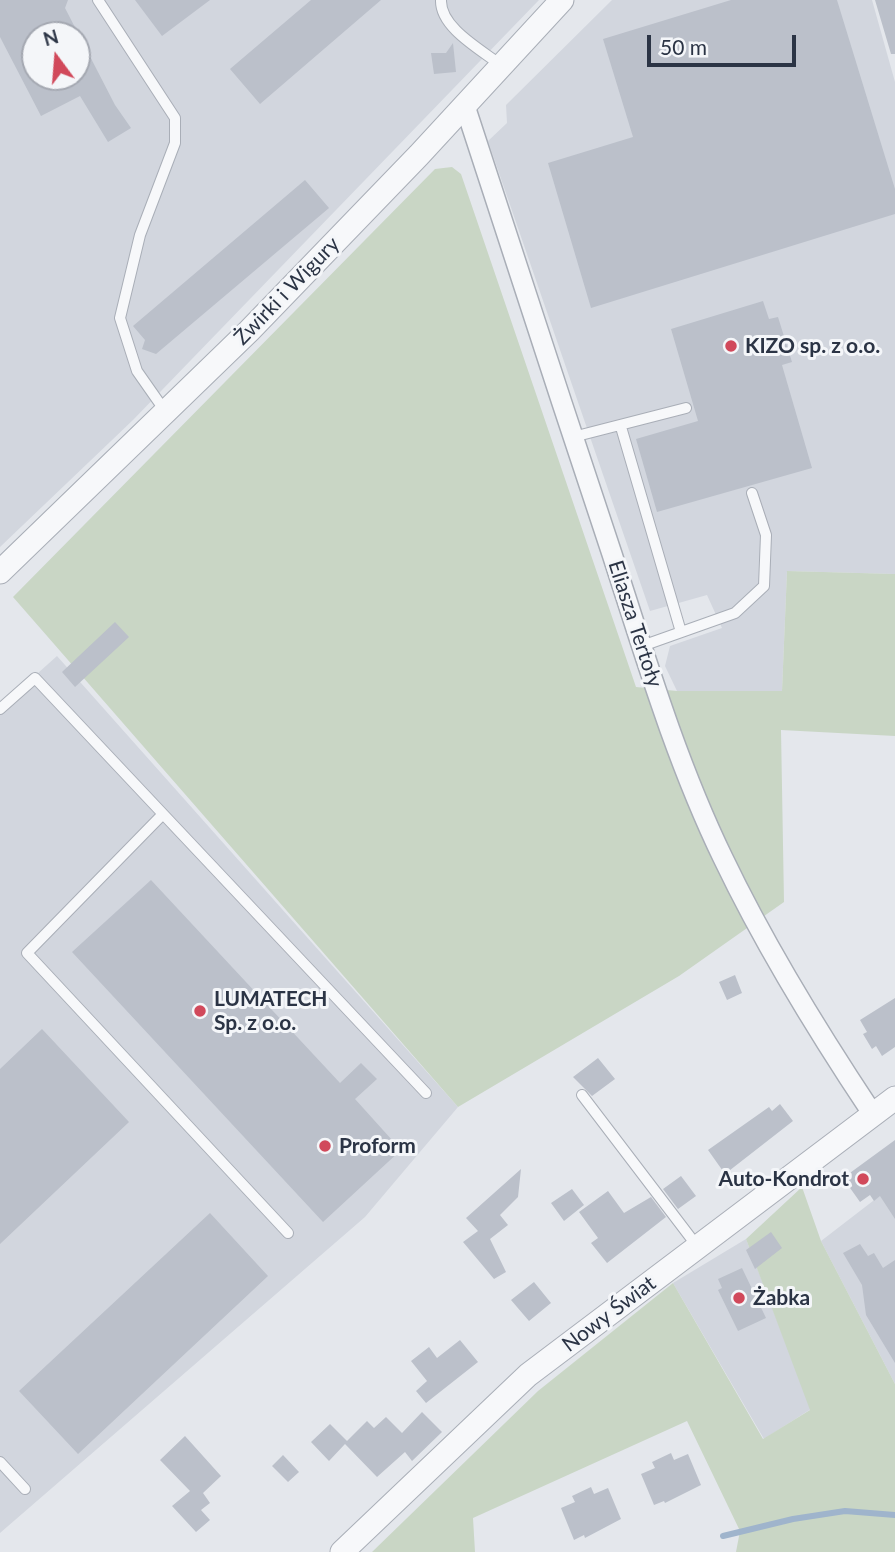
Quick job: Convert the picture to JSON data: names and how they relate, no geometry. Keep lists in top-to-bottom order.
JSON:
{
  "streets": {
    "street": ["Żwirki i Wigury", "Eliasza Tertoły", "Nowy Świat"]
  },
  "crossings": [
    ["Żwirki i Wigury", "Eliasza Tertoły"],
    ["Eliasza Tertoły", "Nowy Świat"]
  ],
  "places": [
    "KIZO sp. z o.o.",
    "LUMATECH Sp. z o.o.",
    "Proform",
    "Auto-Kondrot",
    "Żabka"
  ],
  "scale_bar": "50 m",
  "north": "top"
}
